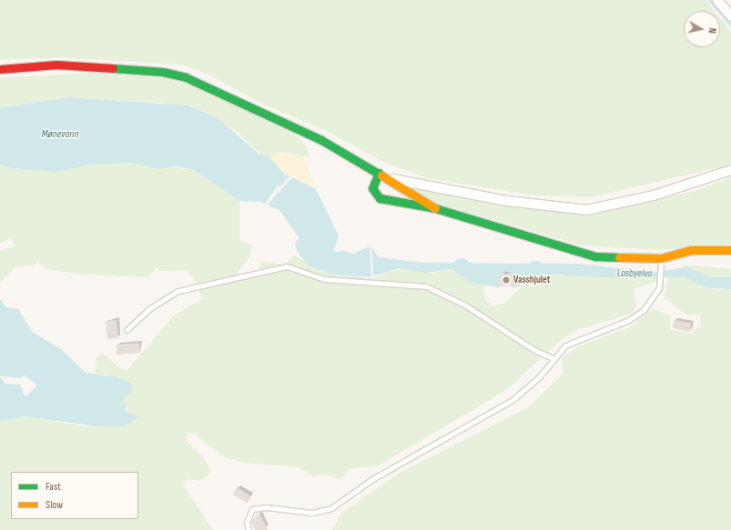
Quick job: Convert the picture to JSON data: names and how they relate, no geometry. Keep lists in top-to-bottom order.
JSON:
{
  "water": ["Mønevann", "Losbyelva"],
  "places": ["Vasshjulet"],
  "legend": ["Fast", "Slow"],
  "north": "right"
}
